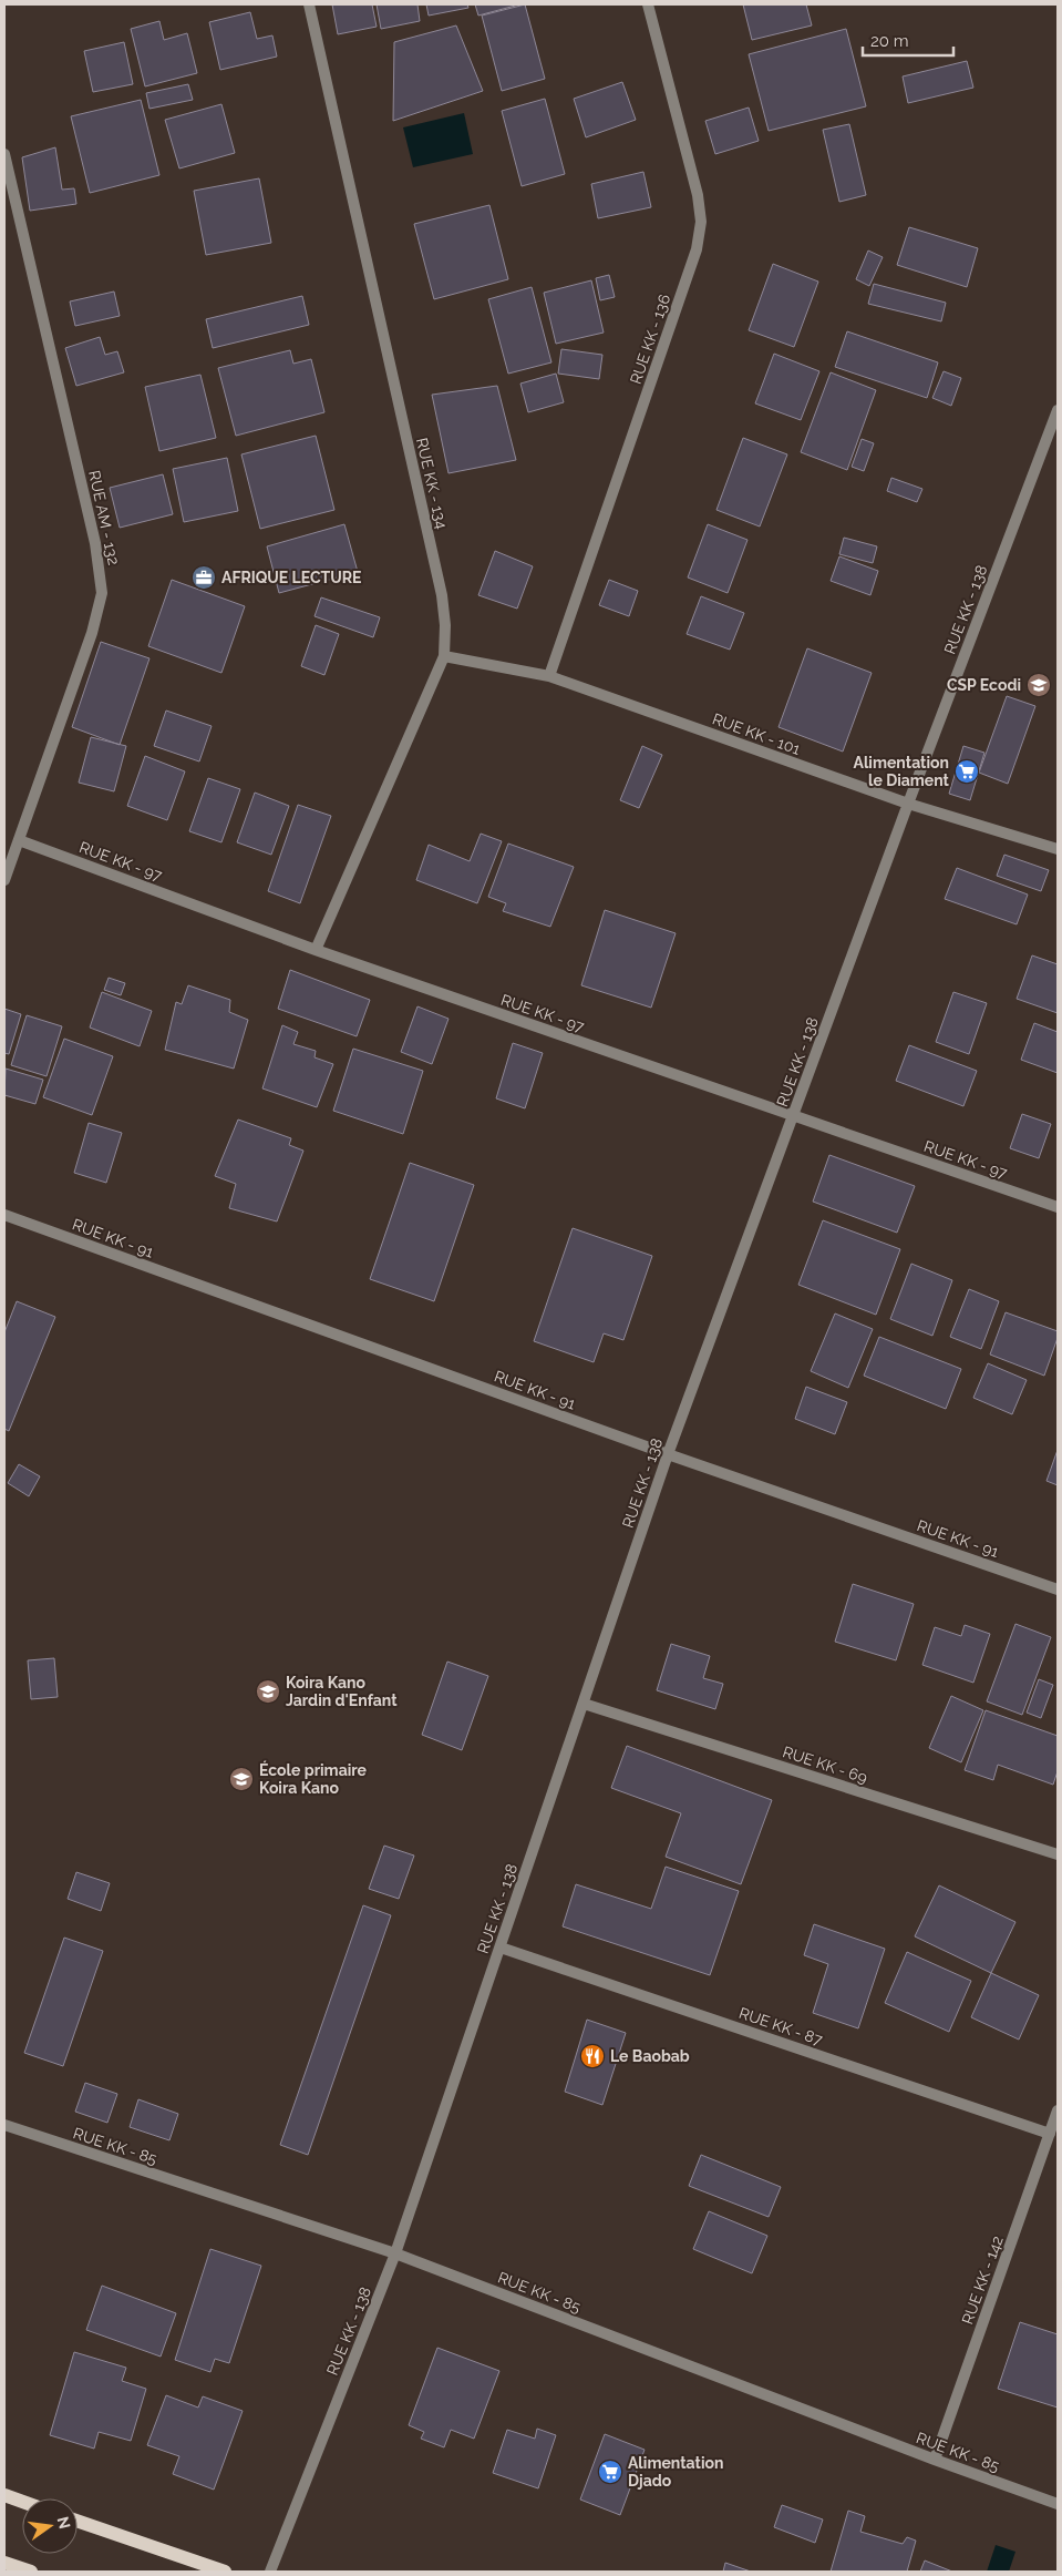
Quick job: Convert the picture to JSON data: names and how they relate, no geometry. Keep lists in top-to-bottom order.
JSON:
{
  "streets": {
    "street": [
      "RUE KK - 136",
      "RUE KK - 134",
      "RUE AM - 132",
      "RUE KK - 138",
      "RUE KK - 101",
      "RUE KK - 97",
      "RUE KK - 91",
      "RUE KK - 69",
      "RUE KK - 87",
      "RUE KK - 85",
      "RUE KK - 142"
    ]
  },
  "crossings": [
    ["RUE KK - 136", "RUE KK - 101"],
    ["RUE KK - 134", "RUE KK - 101"],
    ["RUE KK - 134", "RUE KK - 97"],
    ["RUE AM - 132", "RUE KK - 97"],
    ["RUE KK - 138", "RUE KK - 101"],
    ["RUE KK - 138", "RUE KK - 97"],
    ["RUE KK - 138", "RUE KK - 91"],
    ["RUE KK - 138", "RUE KK - 69"],
    ["RUE KK - 138", "RUE KK - 87"],
    ["RUE KK - 138", "RUE KK - 85"],
    ["RUE KK - 87", "RUE KK - 142"],
    ["RUE KK - 85", "RUE KK - 142"]
  ],
  "places": {
    "office": ["AFRIQUE LECTURE"],
    "school or university": ["CSP Ecodi", "Koira Kano Jardin d'Enfant", "École primaire Koira Kano"],
    "supermarket": ["Alimentation le Diament", "Alimentation Djado"],
    "restaurant": ["Le Baobab"]
  },
  "scale_bar": "20 m",
  "north": "right"
}
